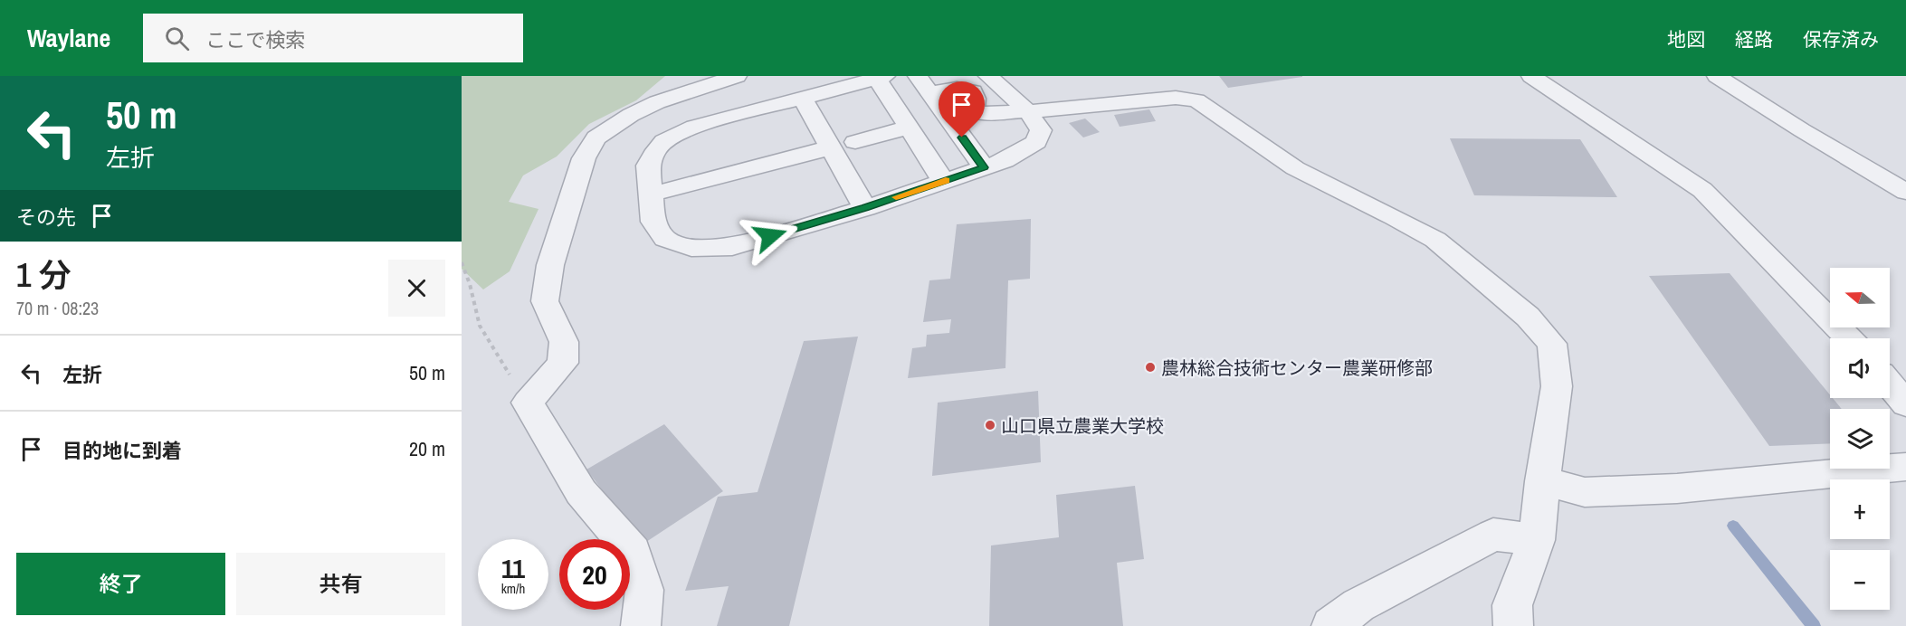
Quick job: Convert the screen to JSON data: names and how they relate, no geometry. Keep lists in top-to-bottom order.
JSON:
{
  "places": ["農林総合技術センター農業研修部", "山口県立農業大学校"],
  "north": "left",
  "page": {
    "header": "Waylane",
    "search": "ここで検索",
    "nav": ["地図", "経路", "保存済み"],
    "turn": ["50 m", "左折"],
    "then": "その先",
    "heading": ["1 分", "70 m · 08:23"],
    "map_buttons": ["+", "−"],
    "list": [
      {
        "name": "左折",
        "value": "50 m"
      },
      {
        "name": "目的地に到着",
        "value": "20 m"
      }
    ],
    "speed": "11 km/h",
    "limit": "20",
    "buttons": ["終了", "共有"]
  }
}
